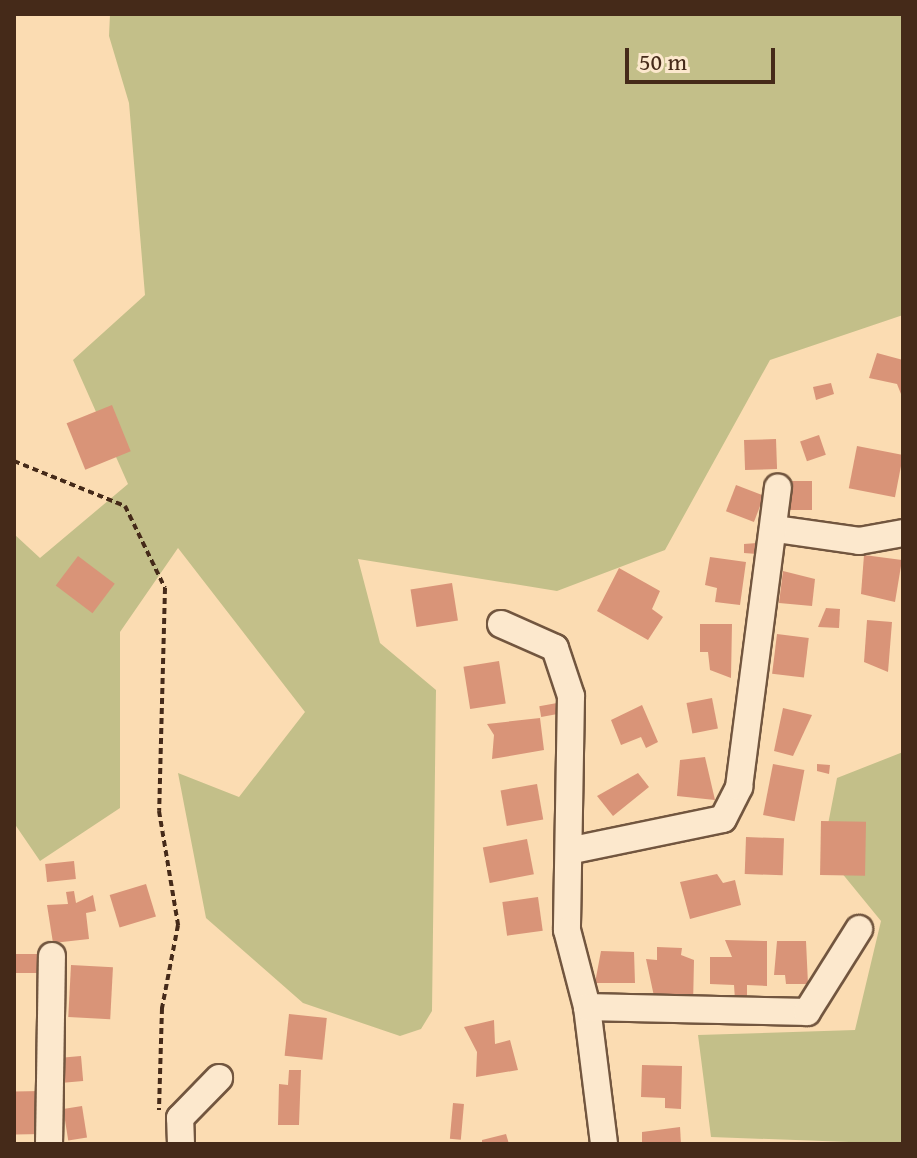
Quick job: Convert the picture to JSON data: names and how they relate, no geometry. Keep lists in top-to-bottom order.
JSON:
{
  "scale_bar": "50 m"
}
